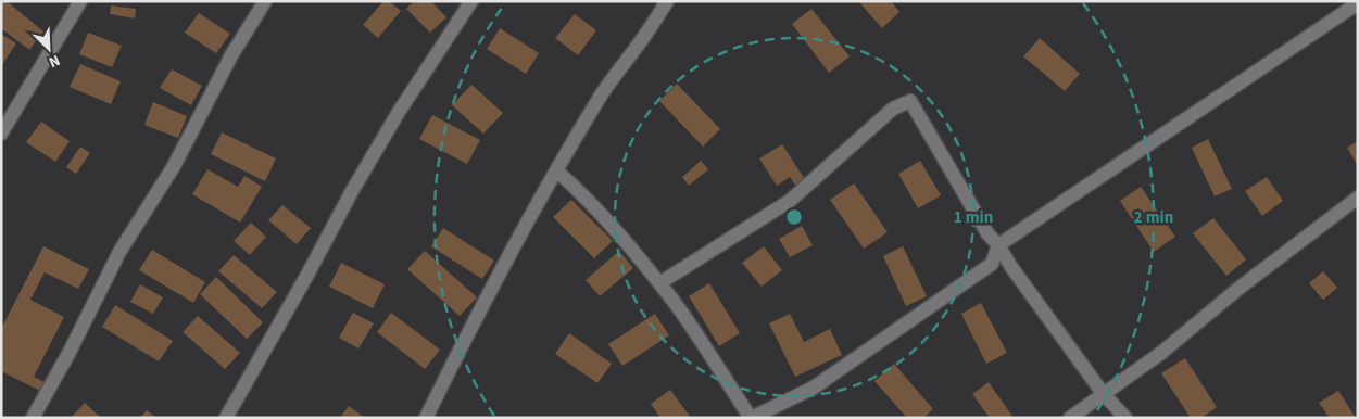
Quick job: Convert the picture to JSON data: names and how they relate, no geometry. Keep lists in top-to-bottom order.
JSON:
{
  "north": "bottom right",
  "rings": ["1 min", "2 min"]
}
